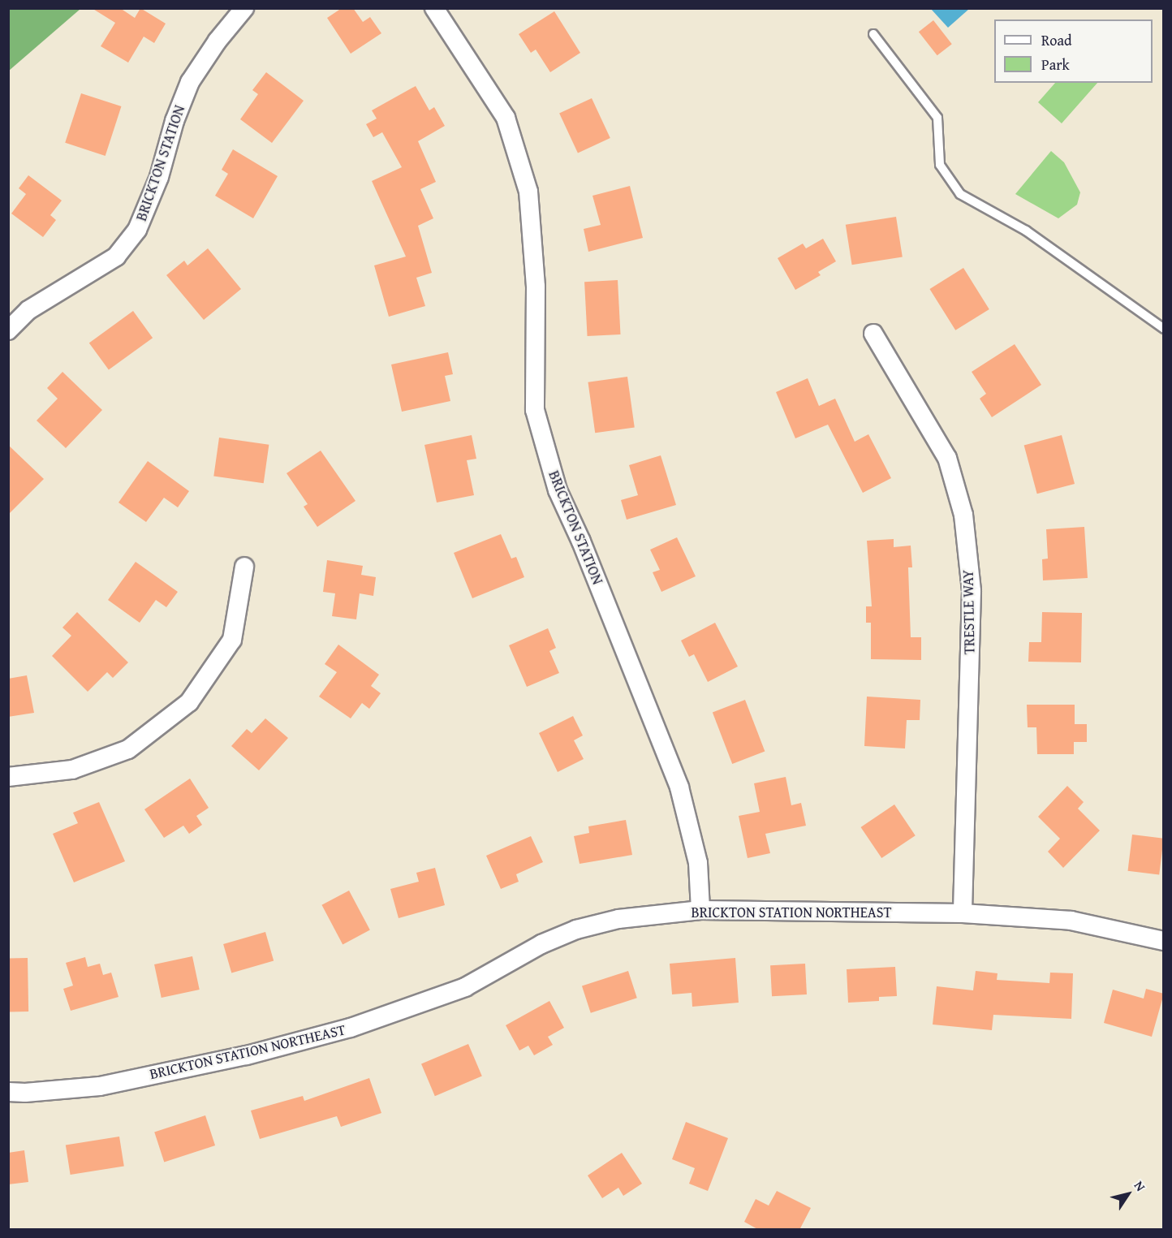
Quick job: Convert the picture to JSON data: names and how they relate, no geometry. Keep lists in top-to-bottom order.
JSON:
{
  "streets": {
    "street": ["BRICKTON STATION", "TRESTLE WAY", "BRICKTON STATION NORTHEAST"]
  },
  "crossings": [
    ["BRICKTON STATION", "BRICKTON STATION NORTHEAST"],
    ["TRESTLE WAY", "BRICKTON STATION NORTHEAST"]
  ],
  "legend": ["Road", "Park"],
  "north": "top right"
}
